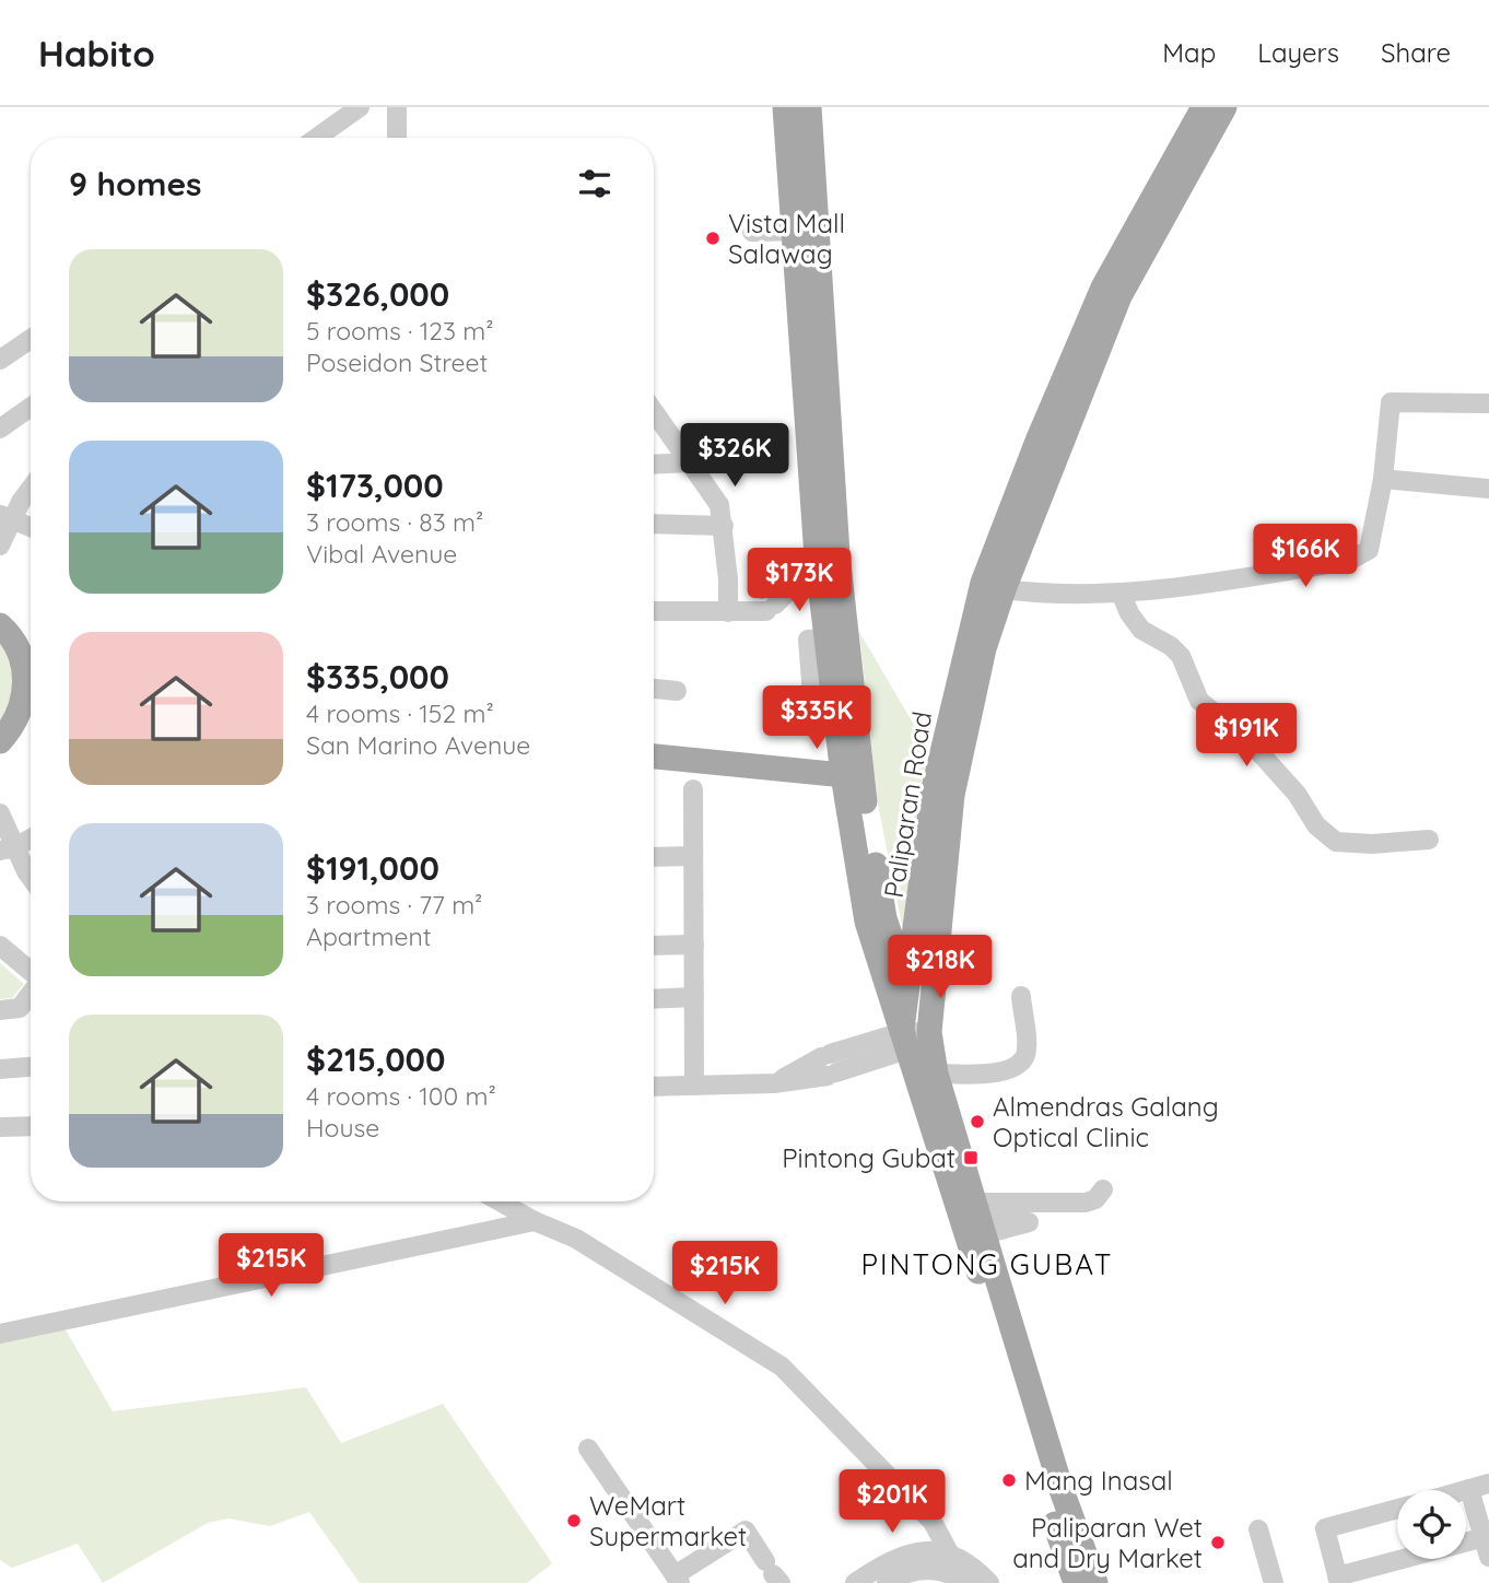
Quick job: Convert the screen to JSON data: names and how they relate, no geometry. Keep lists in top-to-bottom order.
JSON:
{
  "streets": {
    "main road": ["Paliparan Road"]
  },
  "districts": ["PINTONG GUBAT"],
  "places": {
    "other": [
      "Vista Mall Salawag",
      "Almendras Galang Optical Clinic",
      "Mang Inasal",
      "WeMart Supermarket",
      "Paliparan Wet and Dry Market"
    ],
    "transit": ["Pintong Gubat"]
  },
  "page": {
    "header": "Habito",
    "nav": ["Map", "Layers", "Share"],
    "heading": "9 homes",
    "list": [
      {
        "name": "$326,000",
        "note": "5 rooms · 123 m² · Poseidon Street"
      },
      {
        "name": "$173,000",
        "note": "3 rooms · 83 m² · Vibal Avenue"
      },
      {
        "name": "$335,000",
        "note": "4 rooms · 152 m² · San Marino Avenue"
      },
      {
        "name": "$191,000",
        "note": "3 rooms · 77 m² · Apartment"
      },
      {
        "name": "$215,000",
        "note": "4 rooms · 100 m² · House"
      }
    ],
    "price": [
      "$326K",
      "$166K",
      "$173K",
      "$335K",
      "$191K",
      "$218K",
      "$215K",
      "$215K",
      "$201K"
    ]
  }
}
